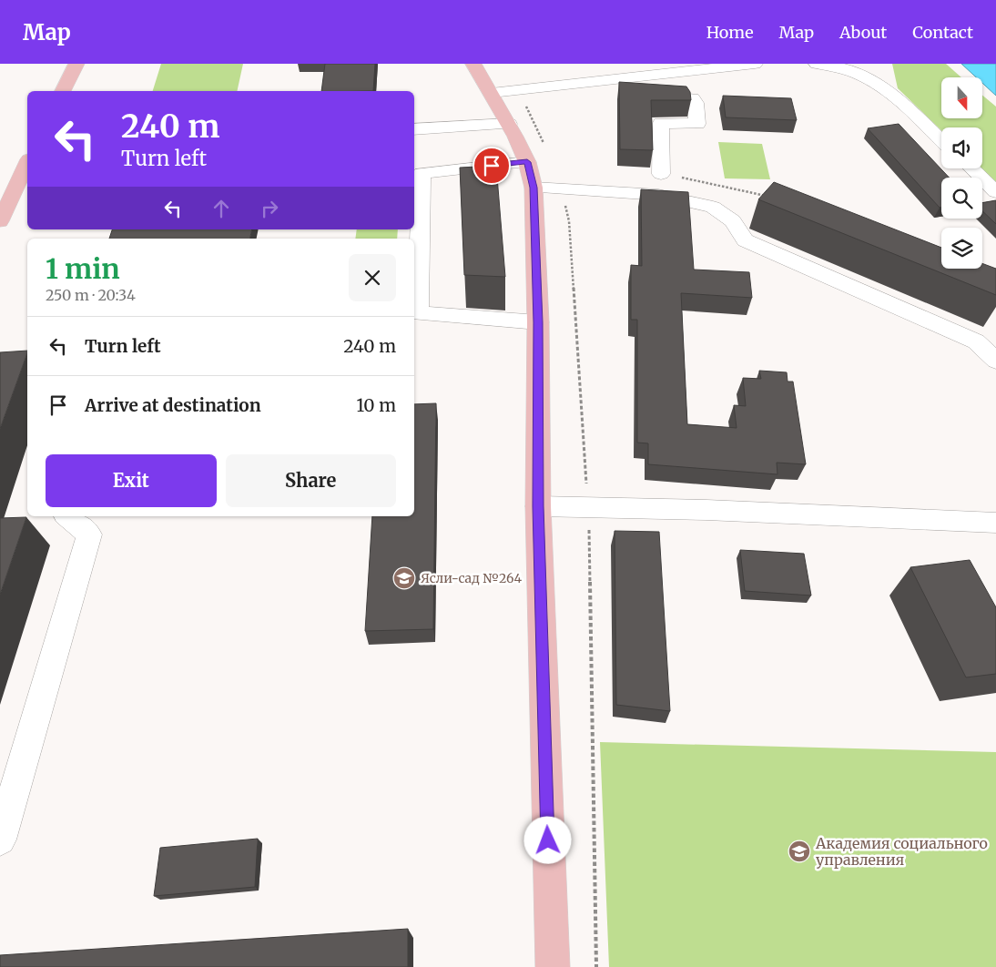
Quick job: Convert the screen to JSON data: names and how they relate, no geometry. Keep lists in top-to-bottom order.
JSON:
{
  "places": {
    "school or university": ["Ясли-сад №264", "Академия социального управления"]
  },
  "north": "bottom",
  "page": {
    "header": "Map",
    "nav": [
      "Home",
      "Map",
      "About",
      "Contact"
    ],
    "turn": ["240 m", "Turn left"],
    "heading": ["1 min", "250 m · 20:34"],
    "list": [
      {
        "name": "Turn left",
        "value": "240 m"
      },
      {
        "name": "Arrive at destination",
        "value": "10 m"
      }
    ],
    "buttons": ["Exit", "Share"]
  }
}
